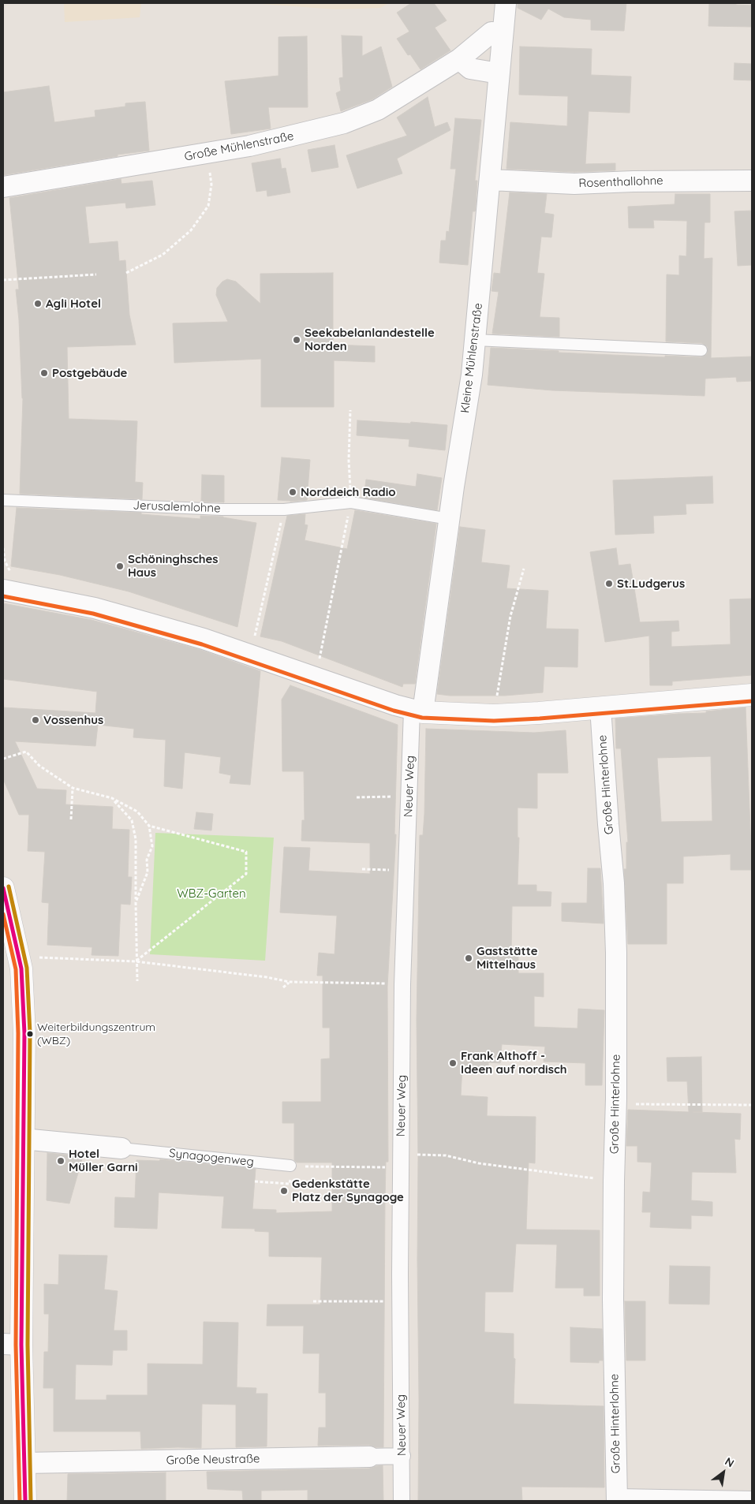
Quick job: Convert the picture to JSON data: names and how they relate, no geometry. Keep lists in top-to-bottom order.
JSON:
{
  "streets": {
    "street": [
      "Große Mühlenstraße",
      "Rosenthallohne",
      "Kleine Mühlenstraße",
      "Große Hinterlohne",
      "Neuer Weg",
      "Synagogenweg",
      "Große Neustraße"
    ],
    "lane": ["Jerusalemlohne"]
  },
  "crossings": [
    ["Große Mühlenstraße", "Kleine Mühlenstraße"],
    ["Rosenthallohne", "Kleine Mühlenstraße"],
    ["Kleine Mühlenstraße", "Jerusalemlohne"],
    ["Kleine Mühlenstraße", "Neuer Weg"],
    ["Neuer Weg", "Große Neustraße"]
  ],
  "parks": ["WBZ-Garten"],
  "places": [
    "Agli Hotel",
    "Seekabelanlandestelle Norden",
    "Postgebäude",
    "Norddeich Radio",
    "Schöninghsches Haus",
    "St.Ludgerus",
    "Vossenhus",
    "Gaststätte Mittelhaus",
    "Weiterbildungszentrum (WBZ)",
    "Frank Althoff - Ideen auf nordisch",
    "Hotel Müller Garni",
    "Gedenkstätte Platz der Synagoge"
  ],
  "north": "top right"
}
